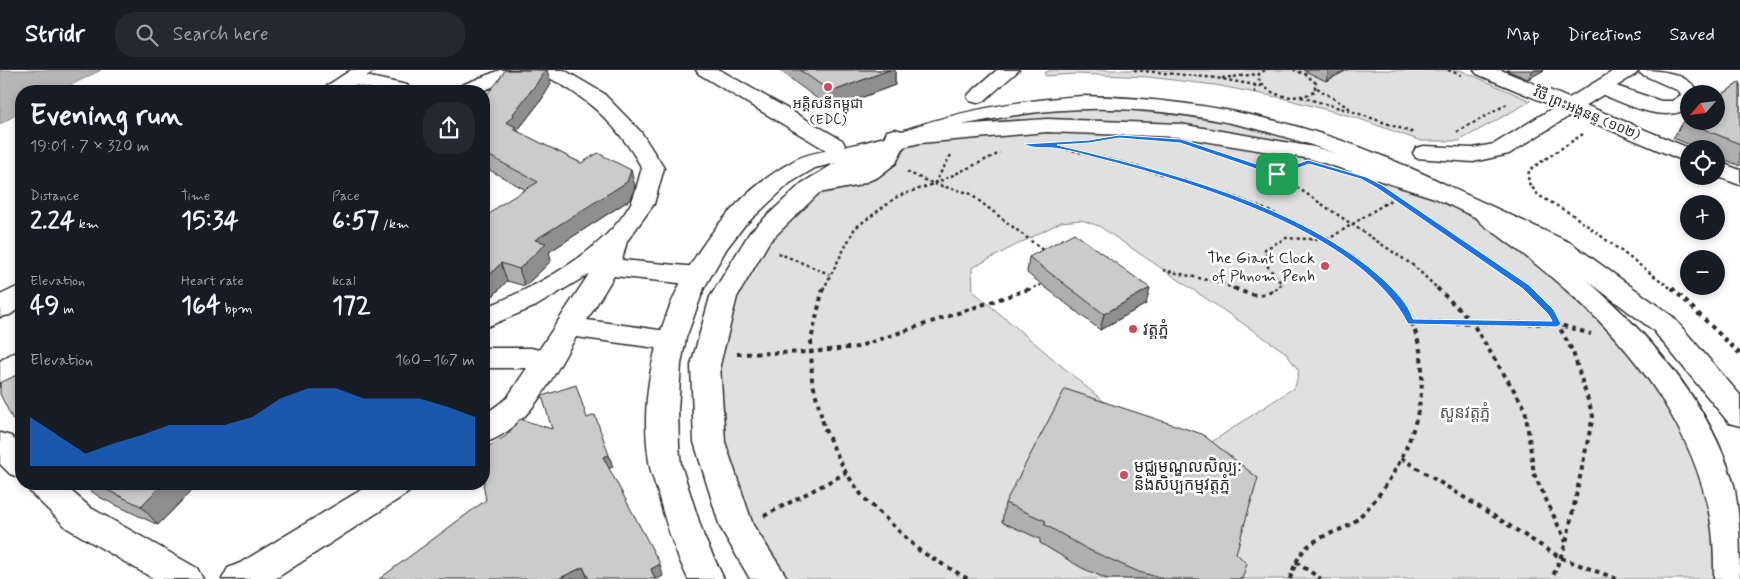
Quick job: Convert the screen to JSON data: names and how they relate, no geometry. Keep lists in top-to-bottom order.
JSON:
{
  "streets": {
    "street": ["វិថី ព្រះអង្គនន្ទ (១០២)"]
  },
  "parks": ["សួនវត្ដភ្នំ"],
  "places": [
    "អគ្គិសនីកម្ពុជា (EDC)",
    "The Giant Clock of Phnom Penh",
    "វត្ដភ្នំ",
    "មជ្ឈមណ្ឌលសិល្បៈ និងសិប្បកម្មវត្តភ្នំ"
  ],
  "north": "bottom left",
  "page": {
    "header": "Stridr",
    "search": "Search here",
    "nav": ["Map", "Directions", "Saved"],
    "map_buttons": ["+", "−"],
    "heading": ["Evening run", "19:01 · 7 × 320 m"],
    "stats": [
      ["Distance", "2.24 km"],
      ["Time", "15:34"],
      ["Pace", "6:57 /km"],
      ["Elevation", "49 m"],
      ["Heart rate", "164 bpm"],
      ["kcal", "172"]
    ],
    "chart": ["Elevation", "160–167 m"]
  }
}
